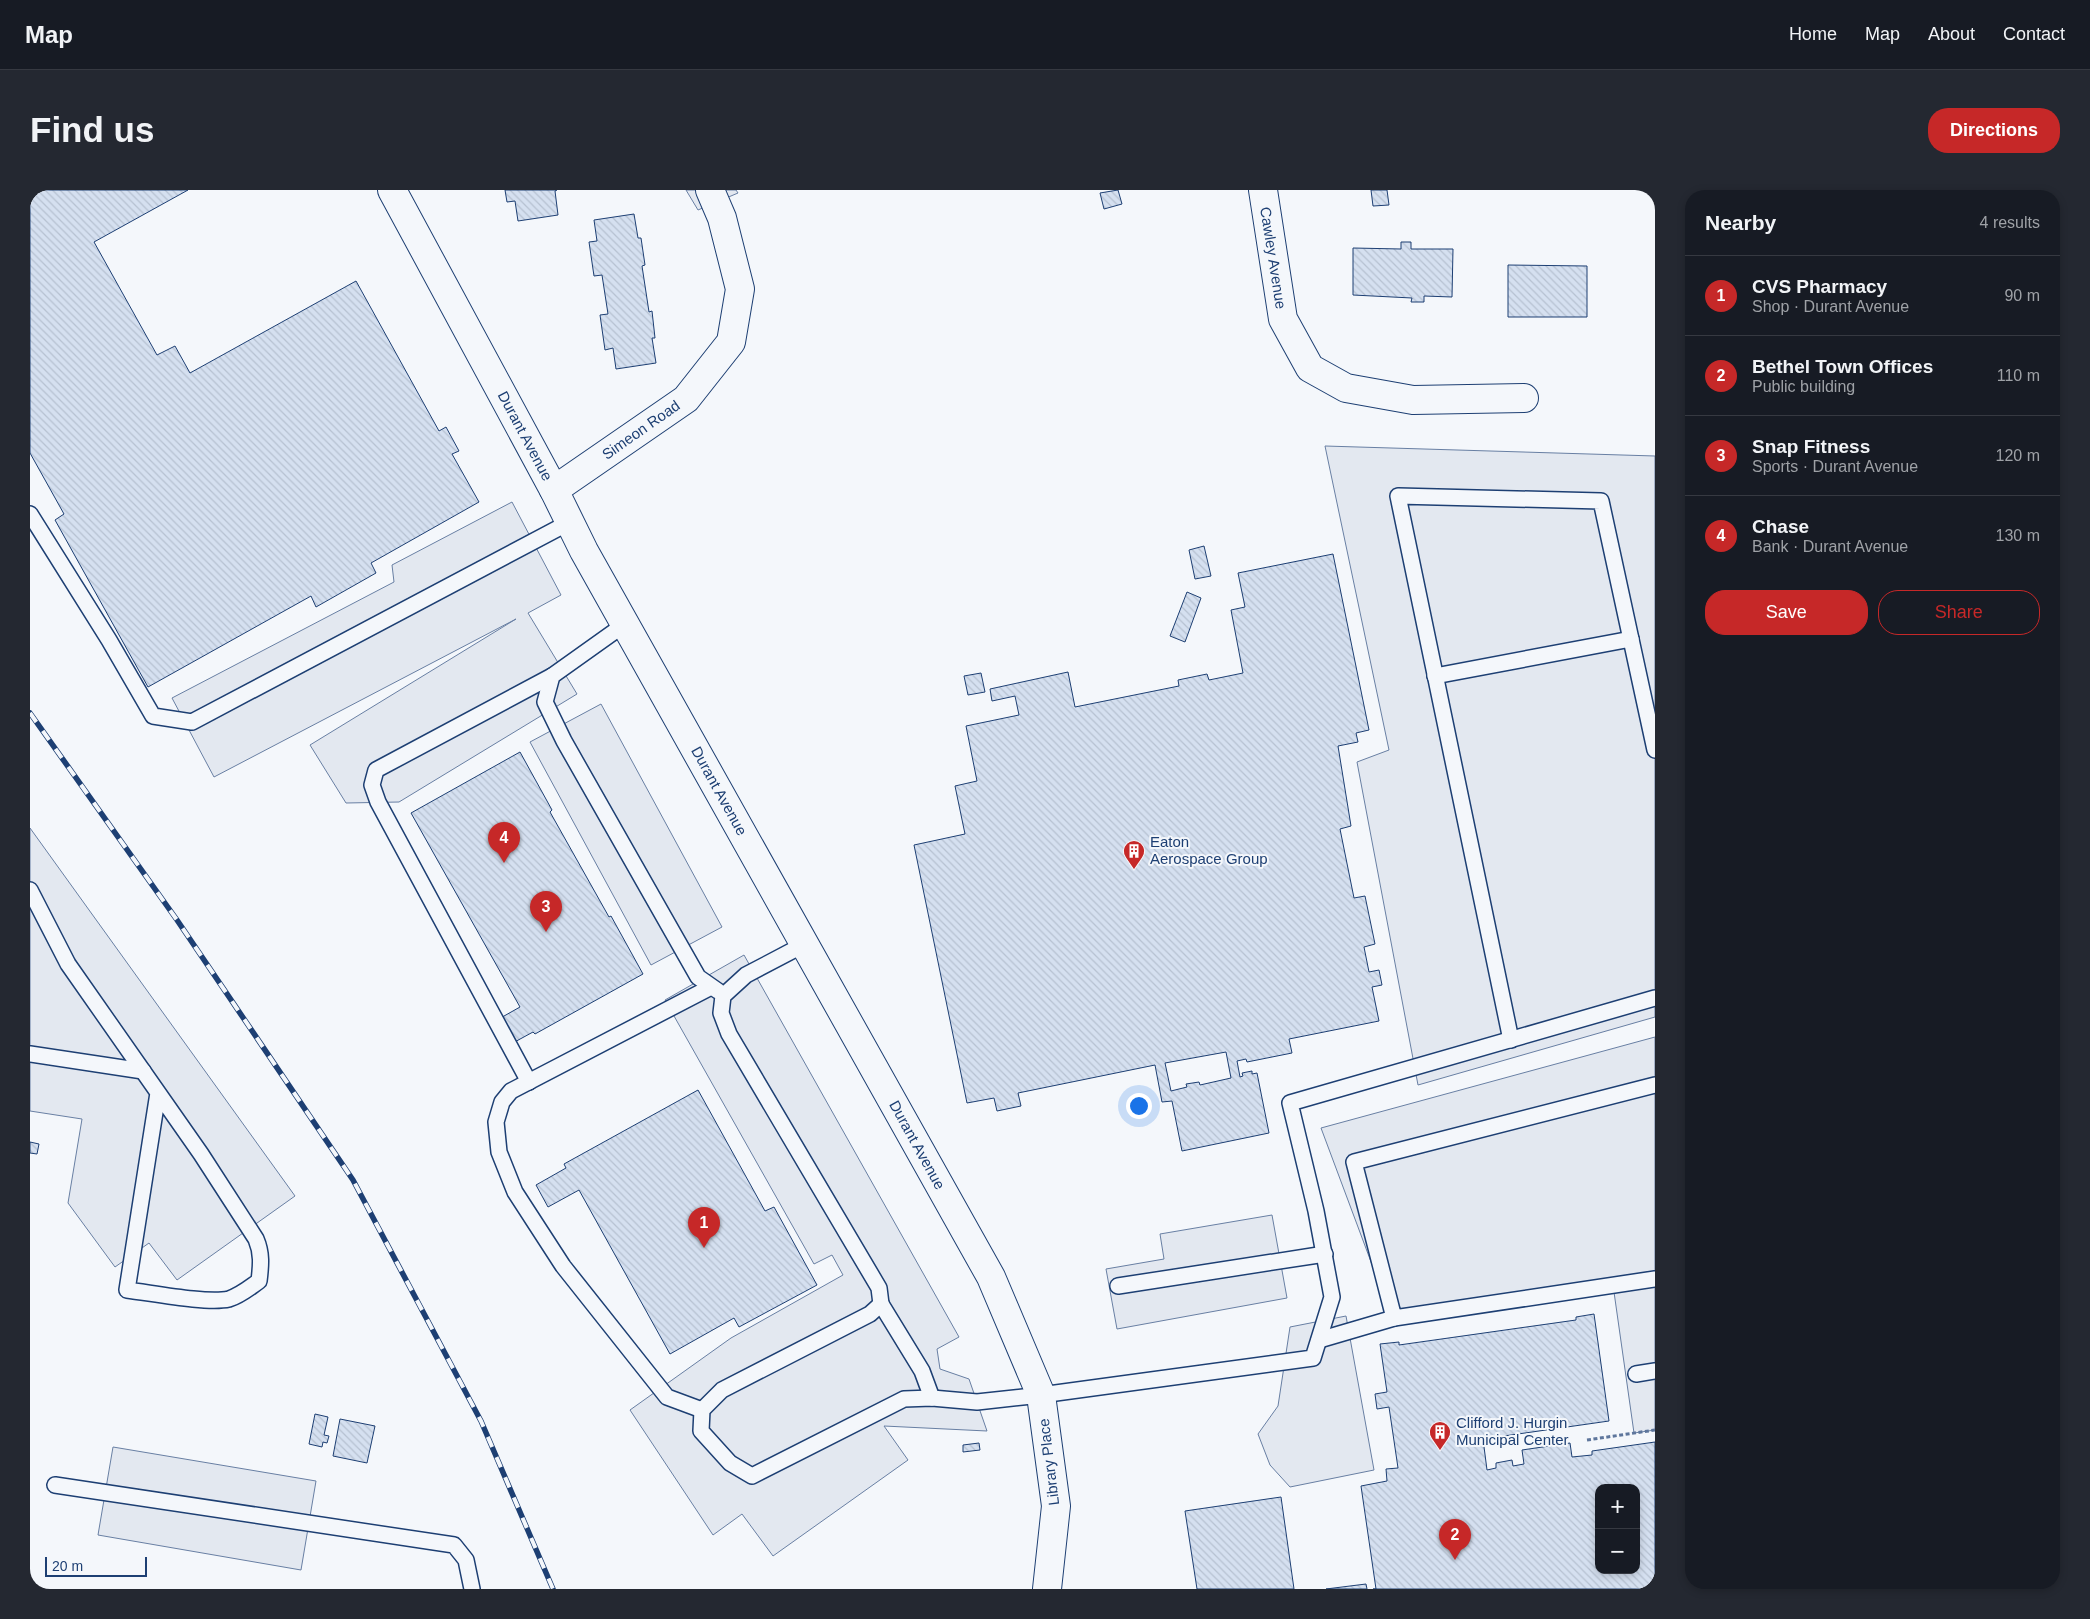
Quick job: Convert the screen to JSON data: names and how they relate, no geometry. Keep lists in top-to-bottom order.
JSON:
{
  "streets": {
    "street": [
      "Cawley Avenue",
      "Simeon Road",
      "Durant Avenue",
      "Library Place"
    ]
  },
  "crossings": [
    ["Simeon Road", "Durant Avenue"],
    ["Durant Avenue", "Library Place"]
  ],
  "places": {
    "building": ["Eaton Aerospace Group", "Clifford J. Hurgin Municipal Center"]
  },
  "scale_bar": "20 m",
  "page": {
    "header": "Map",
    "nav": [
      "Home",
      "Map",
      "About",
      "Contact"
    ],
    "buttons": [
      "Directions",
      ["Save", "Share"]
    ],
    "title": "Find us",
    "heading": ["Nearby", "4 results"],
    "list": [
      {
        "mark": "1",
        "name": "CVS Pharmacy",
        "note": "Shop · Durant Avenue",
        "value": "90 m"
      },
      {
        "mark": "2",
        "name": "Bethel Town Offices",
        "note": "Public building",
        "value": "110 m"
      },
      {
        "mark": "3",
        "name": "Snap Fitness",
        "note": "Sports · Durant Avenue",
        "value": "120 m"
      },
      {
        "mark": "4",
        "name": "Chase",
        "note": "Bank · Durant Avenue",
        "value": "130 m"
      }
    ],
    "pins": [
      "4",
      "3",
      "1",
      "2"
    ],
    "map_buttons": ["+", "−"],
    "scale": "20 m"
  }
}
